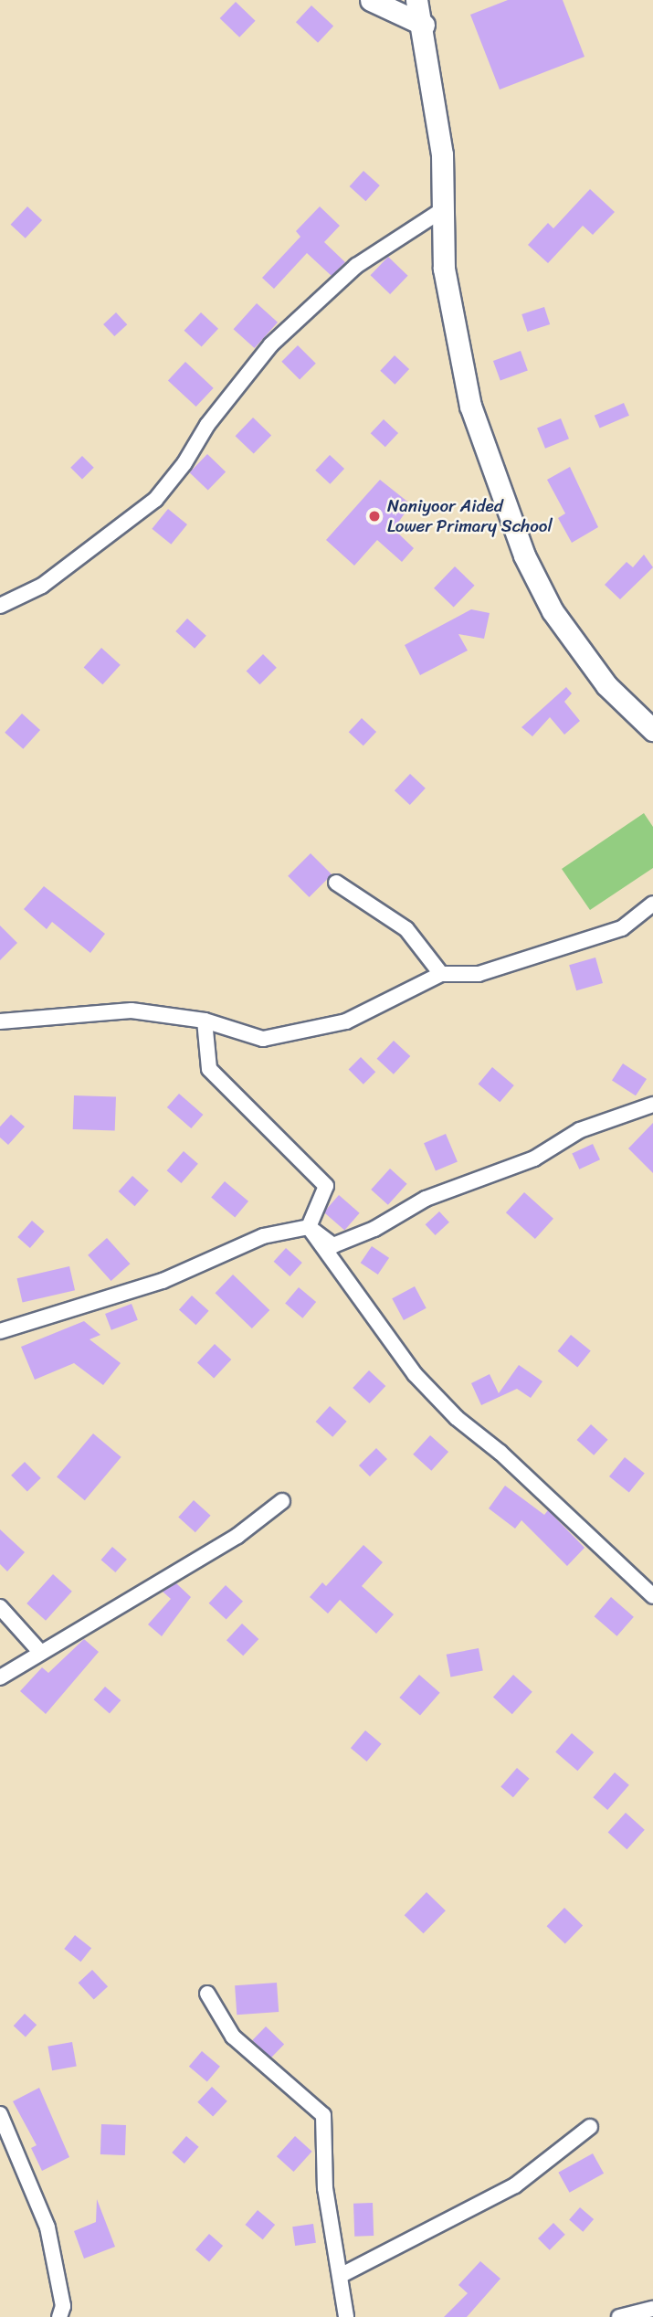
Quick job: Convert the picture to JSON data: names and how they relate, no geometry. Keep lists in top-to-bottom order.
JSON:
{
  "places": ["Naniyoor Aided Lower Primary School"]
}
